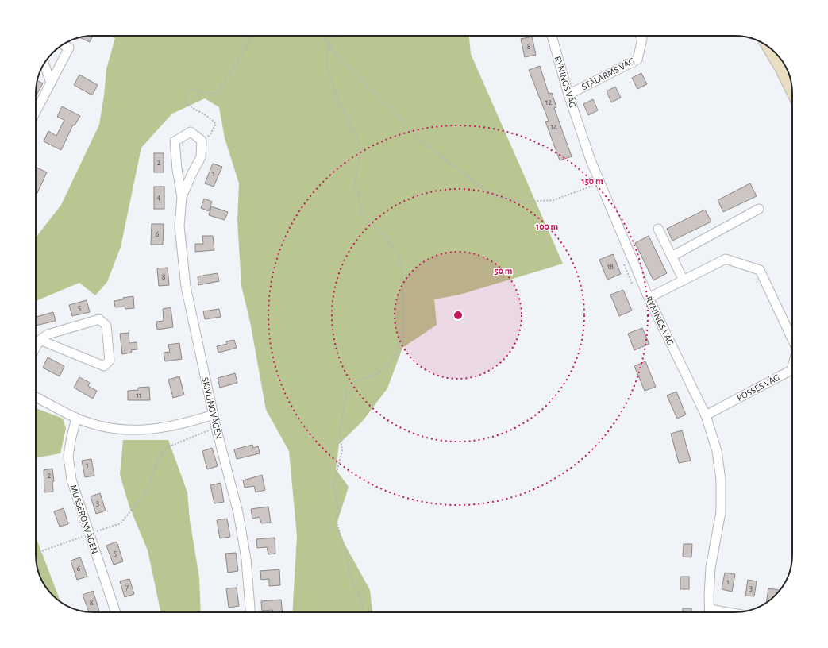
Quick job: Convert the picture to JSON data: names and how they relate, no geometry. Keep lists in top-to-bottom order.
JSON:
{
  "streets": {
    "street": [
      "STÅLARMS VÄG",
      "RYNINGS VÄG",
      "POSSES VÄG",
      "SKIVLINGVÄGEN",
      "MUSSERONVÄGEN"
    ]
  },
  "crossings": [
    ["STÅLARMS VÄG", "RYNINGS VÄG"],
    ["RYNINGS VÄG", "POSSES VÄG"]
  ],
  "house_numbers": [
    "8",
    "12",
    "14",
    "2",
    "1",
    "4",
    "6",
    "18",
    "8",
    "5",
    "11",
    "1",
    "2",
    "3",
    "5",
    "6",
    "1",
    "7",
    "3",
    "8"
  ],
  "rings": ["150 m", "100 m", "50 m"]
}
